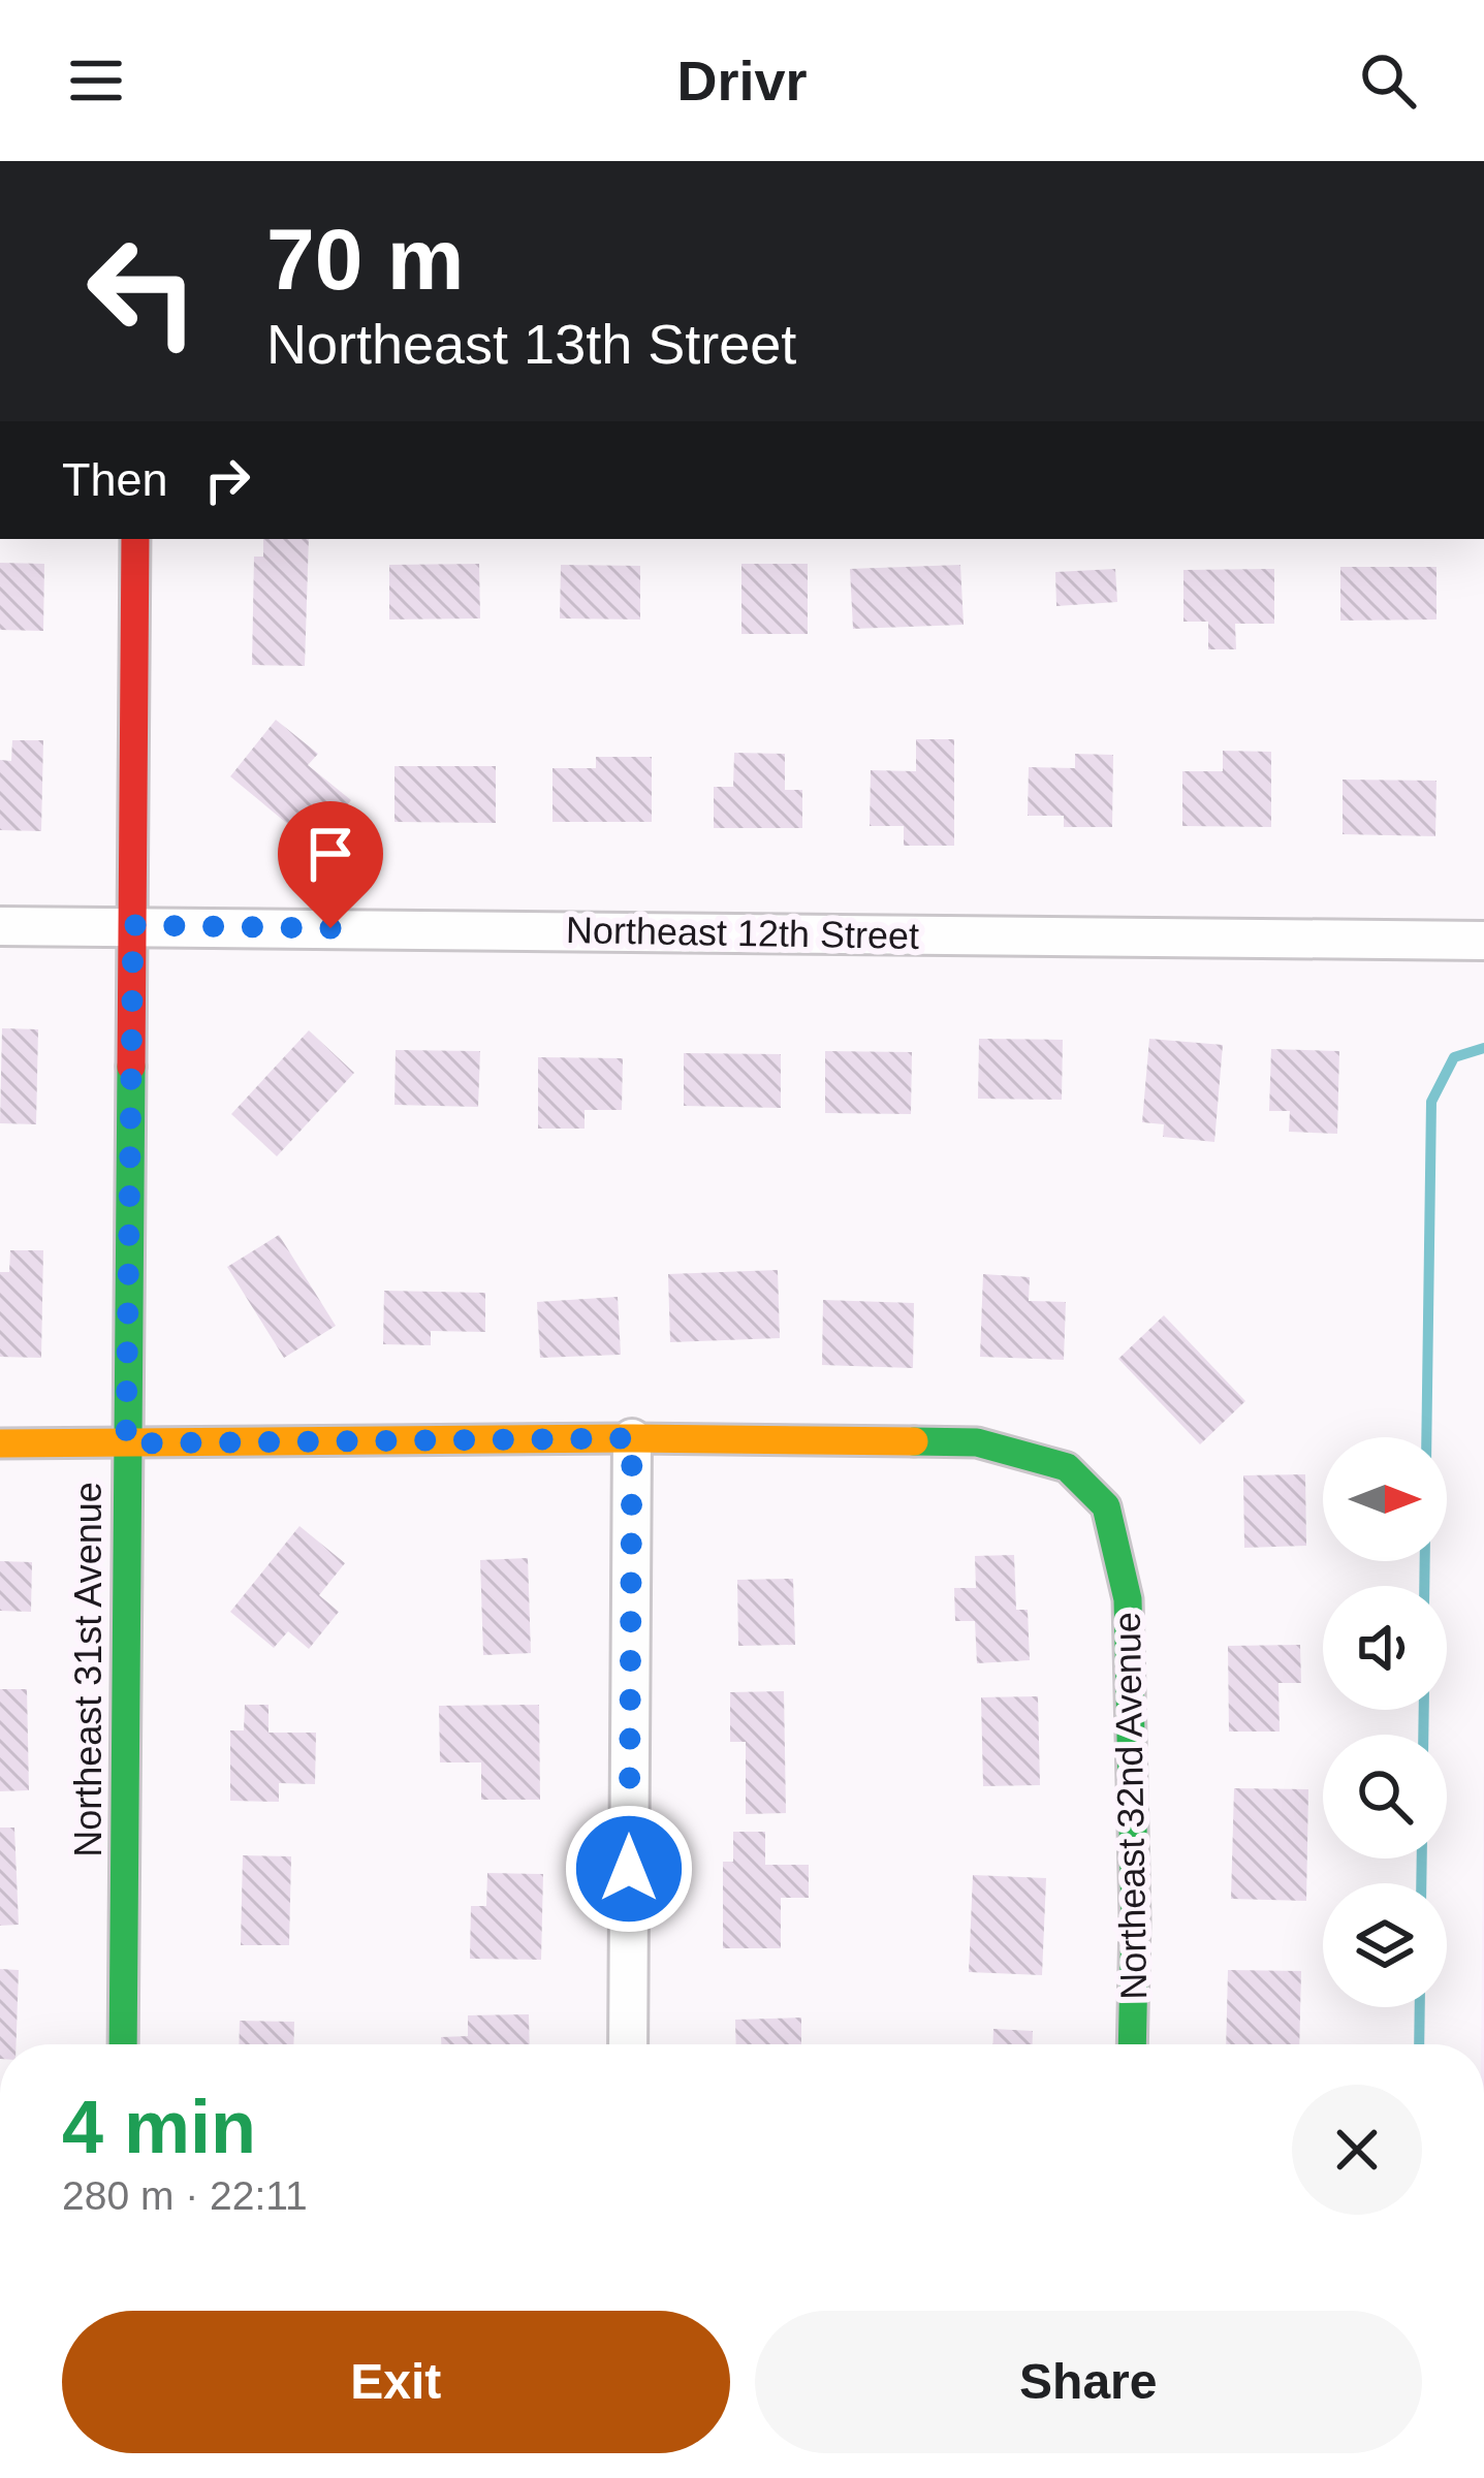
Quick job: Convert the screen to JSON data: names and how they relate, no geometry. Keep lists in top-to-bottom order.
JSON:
{
  "streets": {
    "street": ["Northeast 12th Street", "Northeast 31st Avenue", "Northeast 32nd Avenue"]
  },
  "crossings": [
    ["Northeast 12th Street", "Northeast 31st Avenue"]
  ],
  "north": "right",
  "page": {
    "header": "Drivr",
    "turn": ["70 m", "Northeast 13th Street"],
    "then": "Then",
    "heading": ["4 min", "280 m · 22:11"],
    "buttons": ["Exit", "Share"]
  }
}
